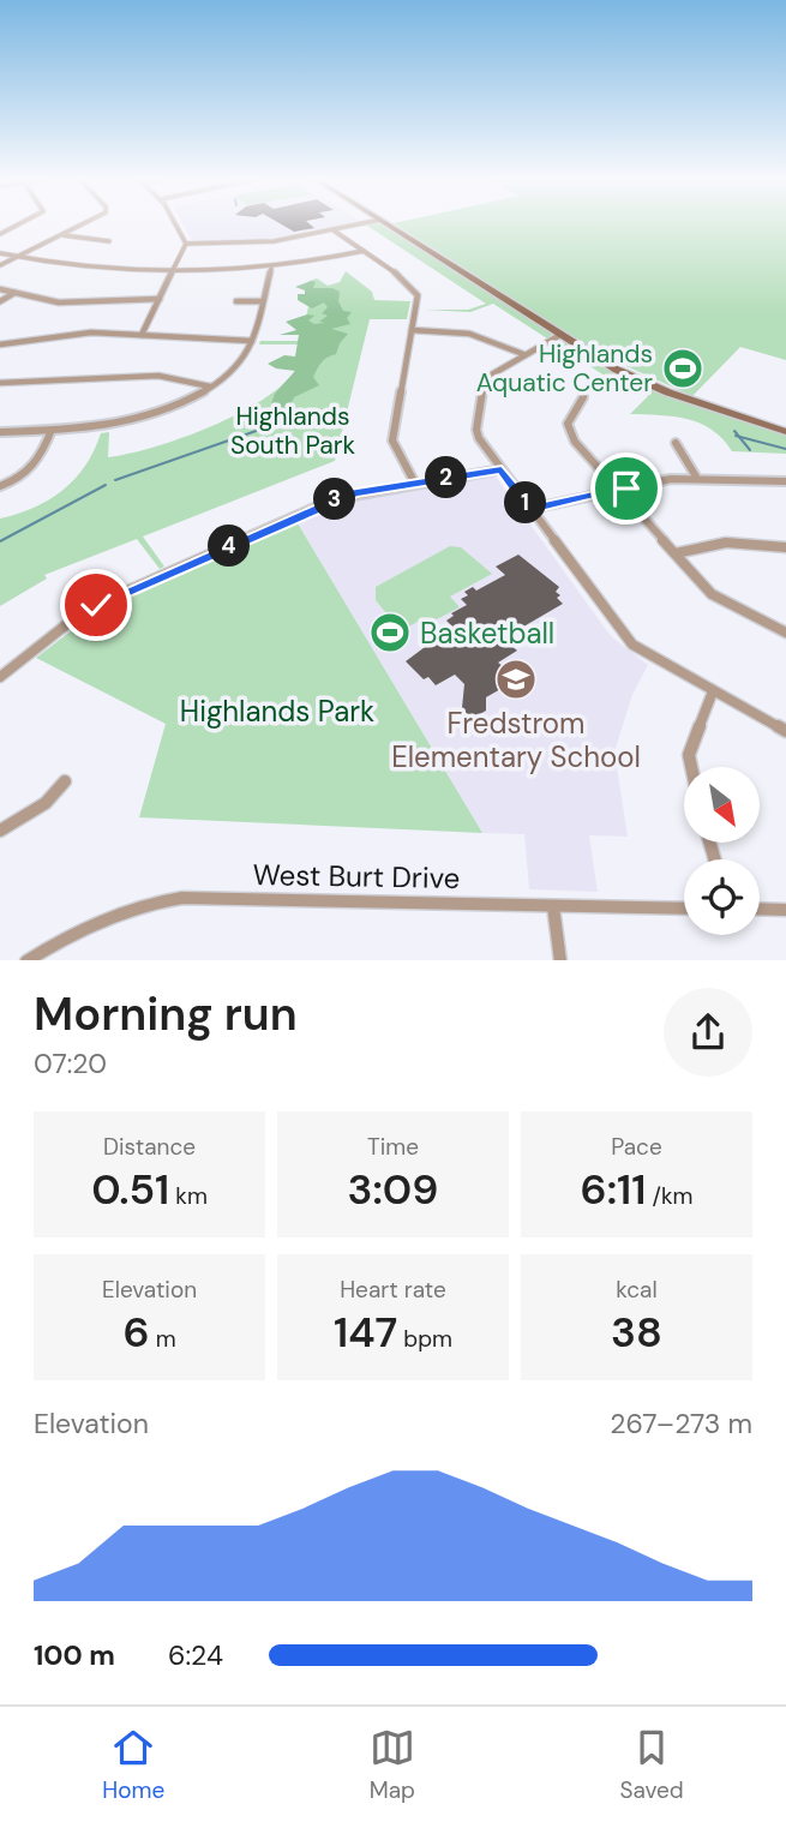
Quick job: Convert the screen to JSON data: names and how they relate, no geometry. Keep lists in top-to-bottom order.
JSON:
{
  "streets": {
    "street": ["West Burt Drive"]
  },
  "parks": ["Highlands South Park", "Highlands Park"],
  "places": {
    "sports": ["Highlands Aquatic Center", "Basketball"],
    "school or university": ["Fredstrom Elementary School"]
  },
  "north": "bottom right",
  "page": {
    "pins": [
      "2",
      "3",
      "1",
      "4"
    ],
    "heading": ["Morning run", "07:20"],
    "stats": [
      ["Distance", "0.51 km"],
      ["Time", "3:09"],
      ["Pace", "6:11 /km"],
      ["Elevation", "6 m"],
      ["Heart rate", "147 bpm"],
      ["kcal", "38"]
    ],
    "chart": ["Elevation", "267–273 m"],
    "list": [
      {
        "name": "100 m",
        "note": "6:24"
      }
    ],
    "tabs": ["Home", "Map", "Saved"]
  }
}
